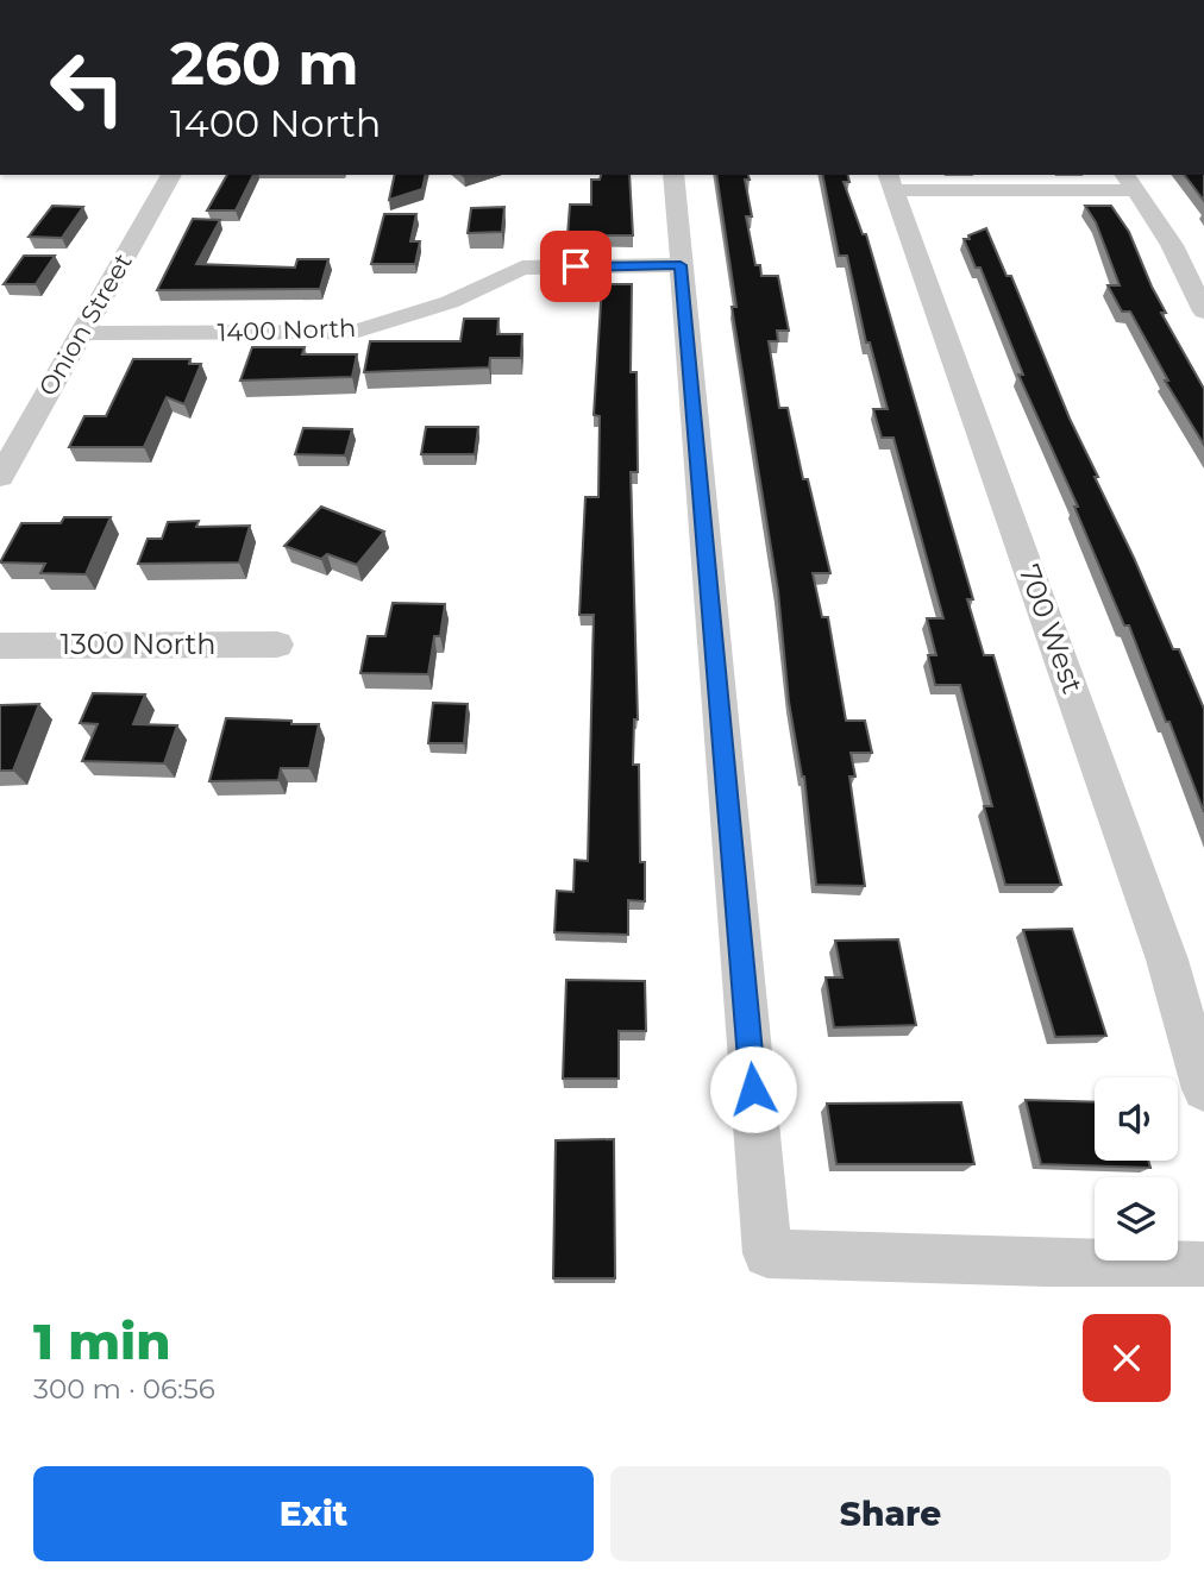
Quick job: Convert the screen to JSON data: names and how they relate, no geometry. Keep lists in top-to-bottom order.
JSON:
{
  "streets": {
    "street": [
      "Onion Street",
      "1400 North",
      "700 West",
      "1300 North"
    ]
  },
  "crossings": [
    ["Onion Street", "1400 North"]
  ],
  "page": {
    "turn": ["260 m", "1400 North"],
    "heading": ["1 min", "300 m · 06:56"],
    "buttons": ["Exit", "Share"]
  }
}
